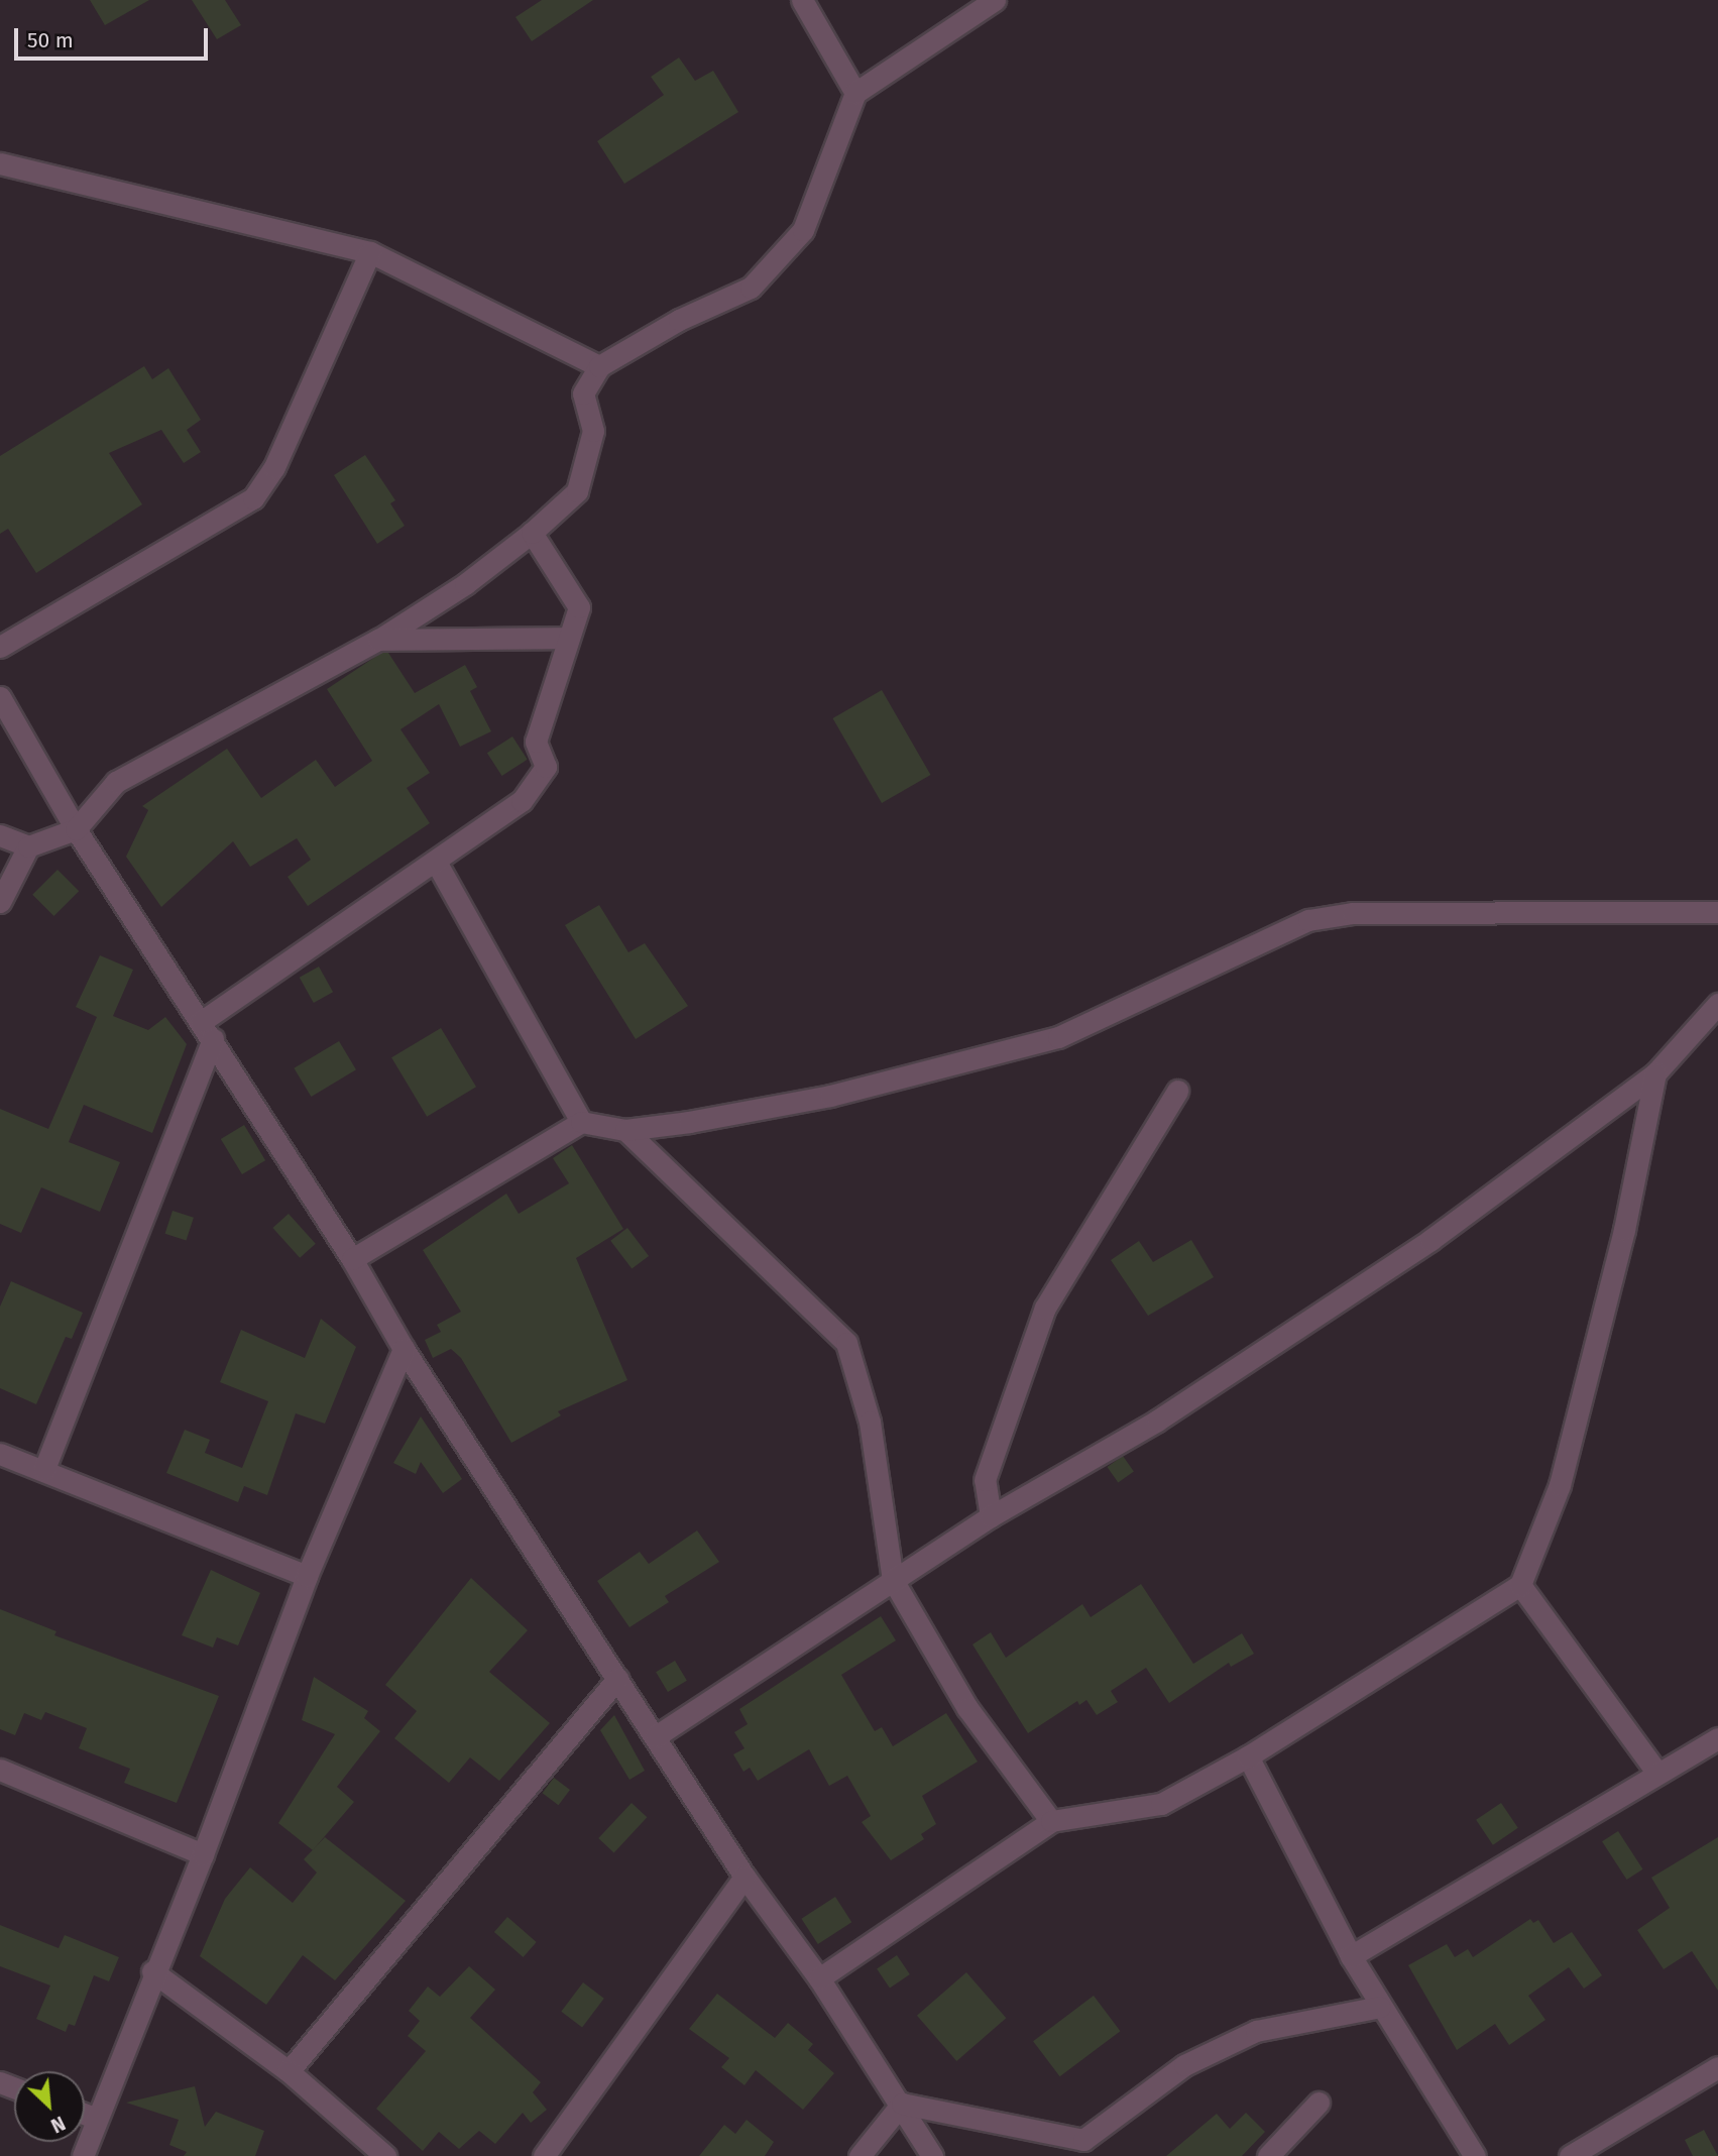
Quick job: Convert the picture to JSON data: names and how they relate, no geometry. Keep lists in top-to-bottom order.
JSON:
{
  "scale_bar": "50 m",
  "north": "bottom right"
}
